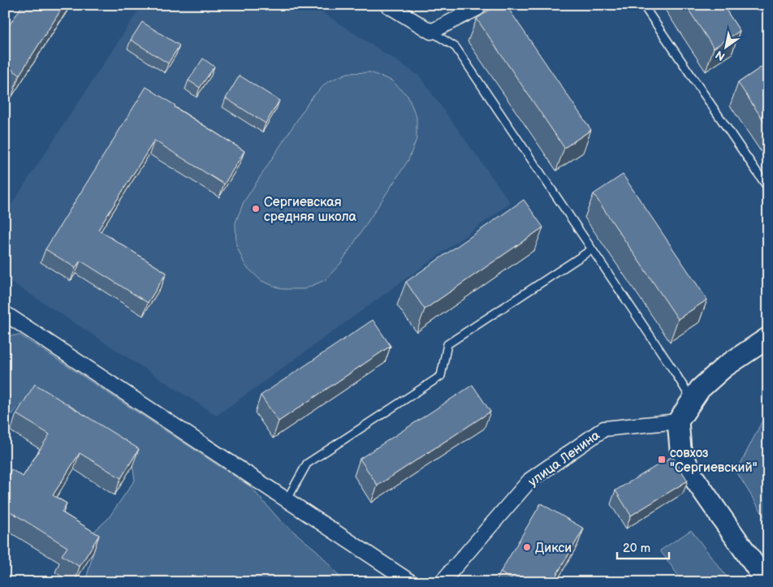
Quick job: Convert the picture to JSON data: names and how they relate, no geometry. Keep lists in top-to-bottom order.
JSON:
{
  "streets": {
    "street": ["улица Ленина"]
  },
  "places": {
    "other": ["Сергиевская средняя школа", "Дикси"],
    "transit": ["совхоз \"Сергиевский\""]
  },
  "scale_bar": "20 m",
  "north": "bottom left"
}
